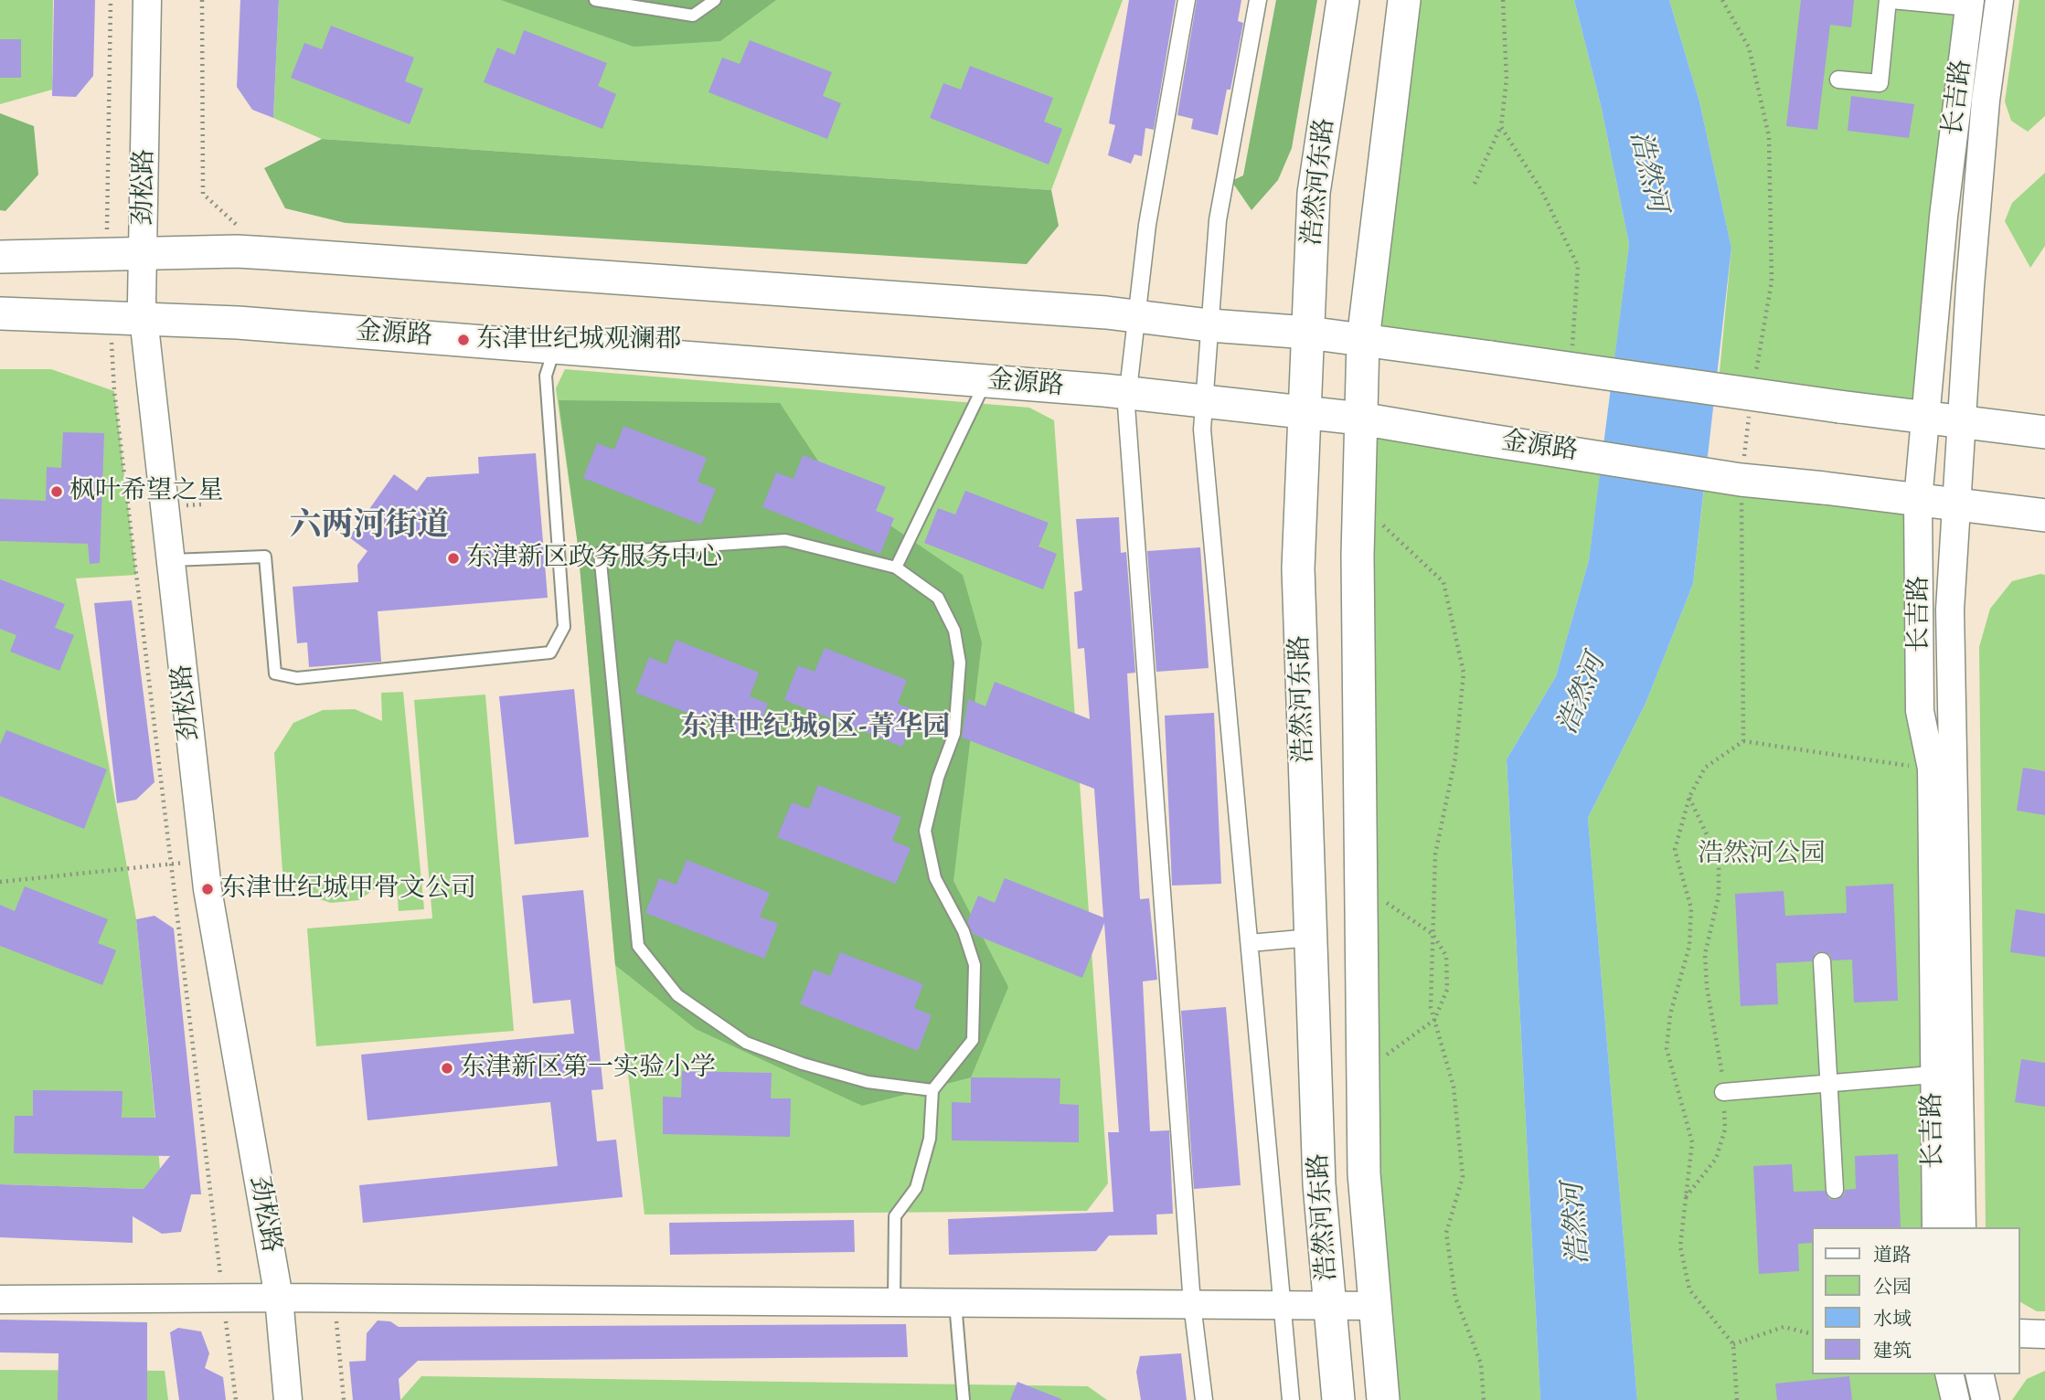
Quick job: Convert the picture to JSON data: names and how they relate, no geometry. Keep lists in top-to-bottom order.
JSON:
{
  "streets": {
    "main road": ["浩然河东路", "金源路"],
    "street": ["长吉路", "劲松路"]
  },
  "crossings": [
    ["长吉路", "金源路"],
    ["浩然河东路", "金源路"],
    ["劲松路", "金源路"]
  ],
  "districts": ["六两河街道", "东津世纪城9区-菁华园"],
  "water": ["浩然河"],
  "parks": ["浩然河公园"],
  "places": [
    "东津世纪城观澜郡",
    "枫叶希望之星",
    "东津新区政务服务中心",
    "东津世纪城甲骨文公司",
    "东津新区第一实验小学"
  ],
  "legend": [
    "道路",
    "公园",
    "水域",
    "建筑"
  ]
}
